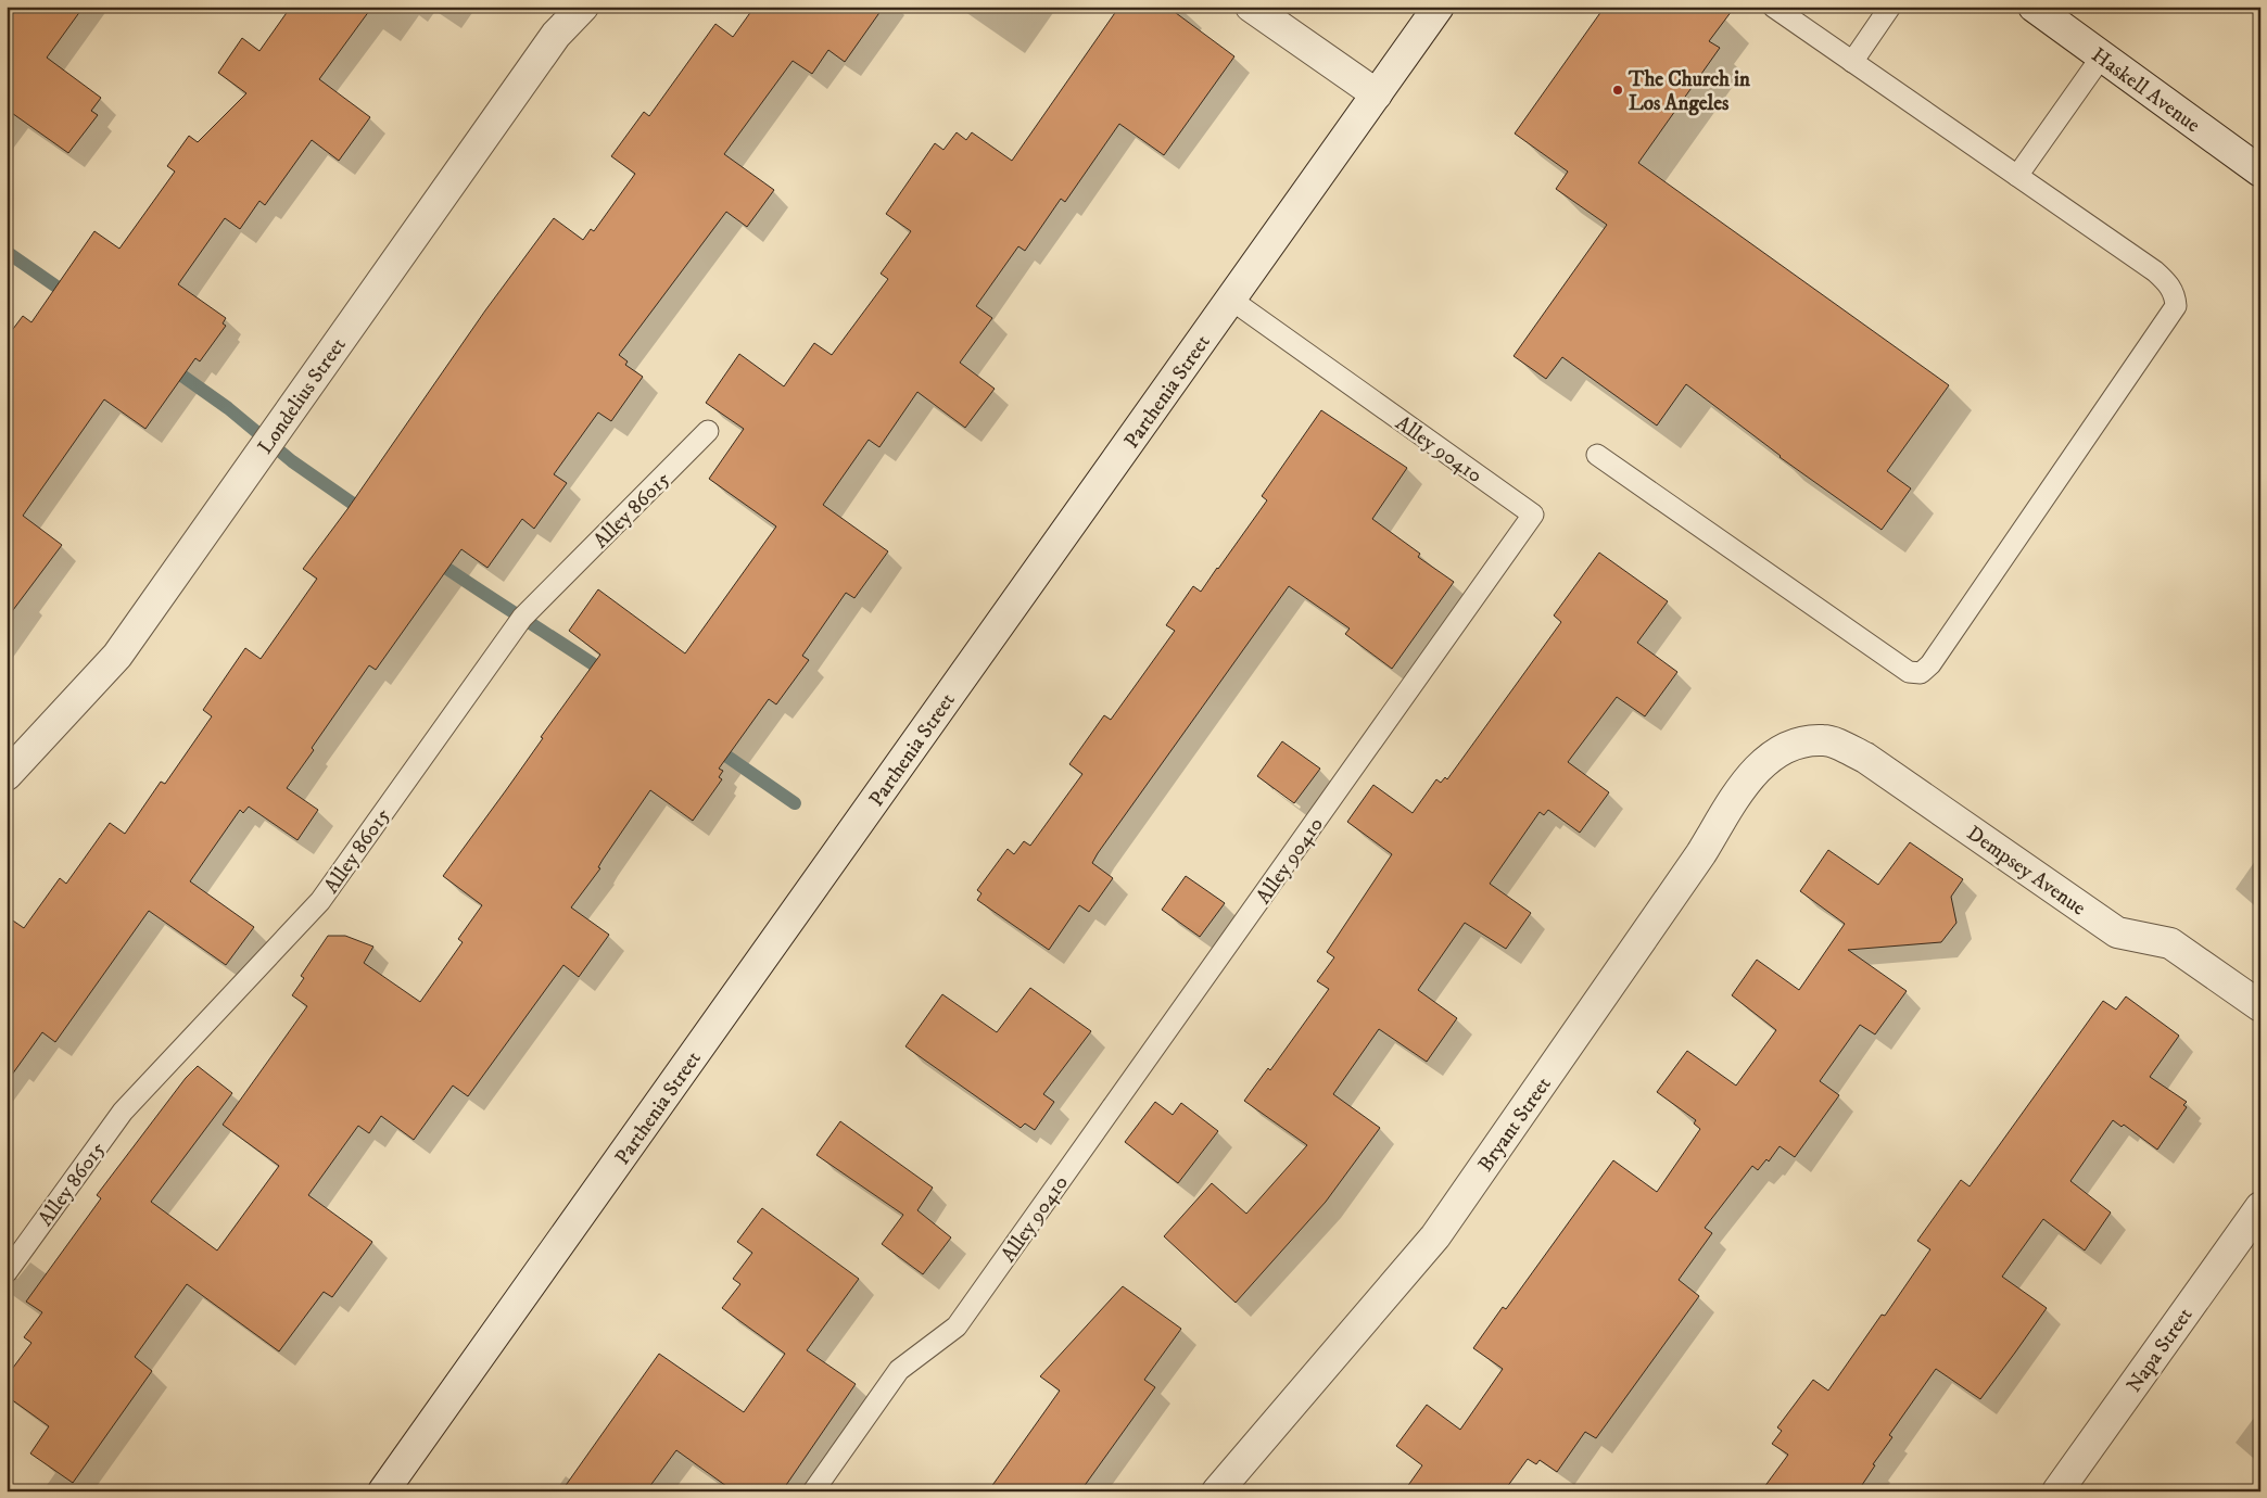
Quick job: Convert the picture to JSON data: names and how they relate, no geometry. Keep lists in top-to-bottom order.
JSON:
{
  "streets": {
    "street": [
      "Haskell Avenue",
      "Parthenia Street",
      "Londelius Street",
      "Dempsey Avenue",
      "Bryant Street",
      "Napa Street"
    ],
    "lane": ["Alley 90410", "Alley 86015"]
  },
  "crossings": [
    ["Parthenia Street", "Alley 90410"],
    ["Dempsey Avenue", "Bryant Street"]
  ],
  "places": ["The Church in Los Angeles"]
}
